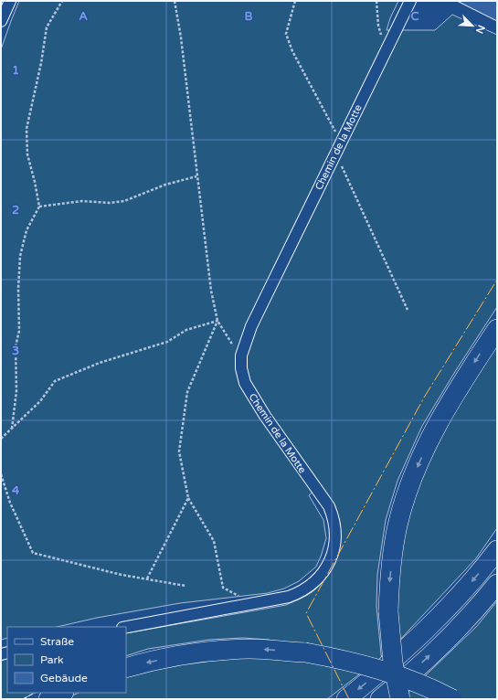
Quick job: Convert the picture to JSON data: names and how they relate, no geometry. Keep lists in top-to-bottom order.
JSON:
{
  "streets": {
    "street": ["Chemin de la Motte"]
  },
  "legend": ["Straße", "Park", "Gebäude"],
  "north": "bottom right",
  "grid": {
    "columns": ["A", "B", "C"],
    "rows": [
      "1",
      "2",
      "3",
      "4"
    ]
  }
}
